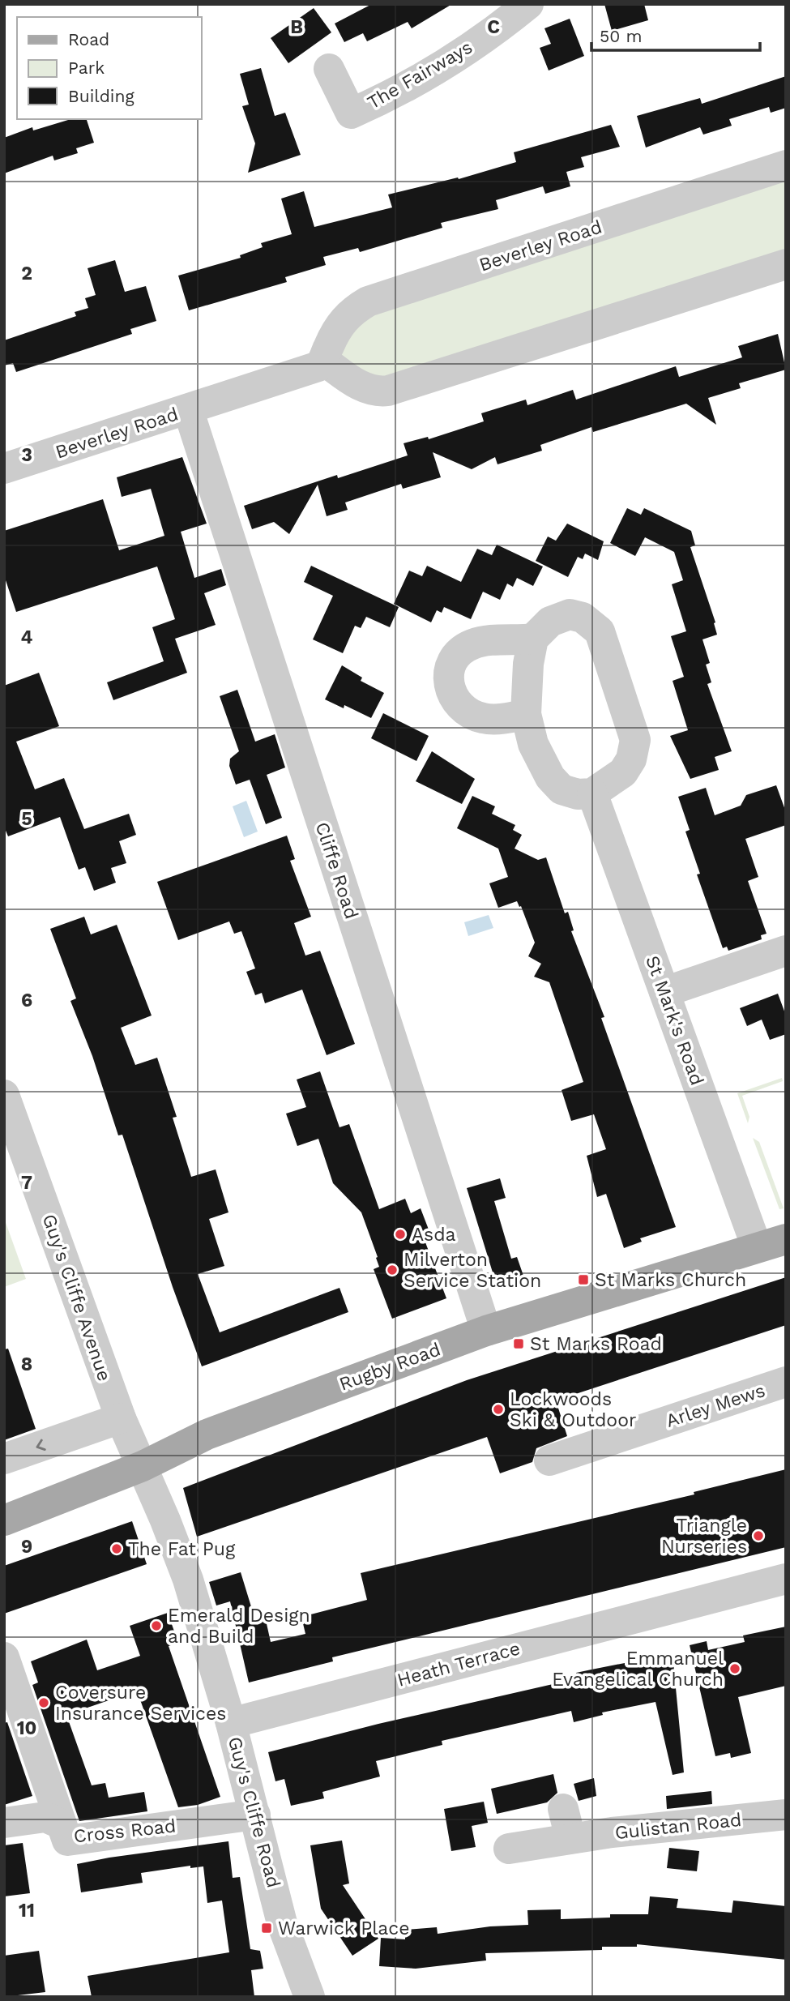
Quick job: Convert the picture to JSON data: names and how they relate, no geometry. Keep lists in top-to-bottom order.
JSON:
{
  "streets": {
    "main road": ["Rugby Road"],
    "street": [
      "The Fairways",
      "Beverley Road",
      "Cliffe Road",
      "St Mark's Road",
      "Guy's Cliffe Avenue",
      "Arley Mews",
      "Heath Terrace",
      "Guy's Cliffe Road",
      "Gulistan Road",
      "Cross Road"
    ]
  },
  "crossings": [
    ["Beverley Road", "Cliffe Road"],
    ["Cliffe Road", "Rugby Road"],
    ["St Mark's Road", "Rugby Road"],
    ["Guy's Cliffe Avenue", "Rugby Road"],
    ["Guy's Cliffe Avenue", "Guy's Cliffe Road"],
    ["Rugby Road", "Guy's Cliffe Road"],
    ["Heath Terrace", "Guy's Cliffe Road"],
    ["Guy's Cliffe Road", "Cross Road"]
  ],
  "places": {
    "other": [
      "Asda",
      "Milverton Service Station",
      "Lockwoods Ski & Outdoor",
      "Triangle Nurseries",
      "The Fat Pug",
      "Emerald Design and Build",
      "Emmanuel Evangelical Church",
      "Coversure Insurance Services"
    ],
    "transit": ["St Marks Church", "St Marks Road", "Warwick Place"]
  },
  "legend": ["Road", "Park", "Building"],
  "scale_bar": "50 m",
  "grid": {
    "columns": ["B", "C"],
    "rows": [
      "2",
      "3",
      "4",
      "5",
      "6",
      "7",
      "8",
      "9",
      "10",
      "11"
    ]
  }
}
